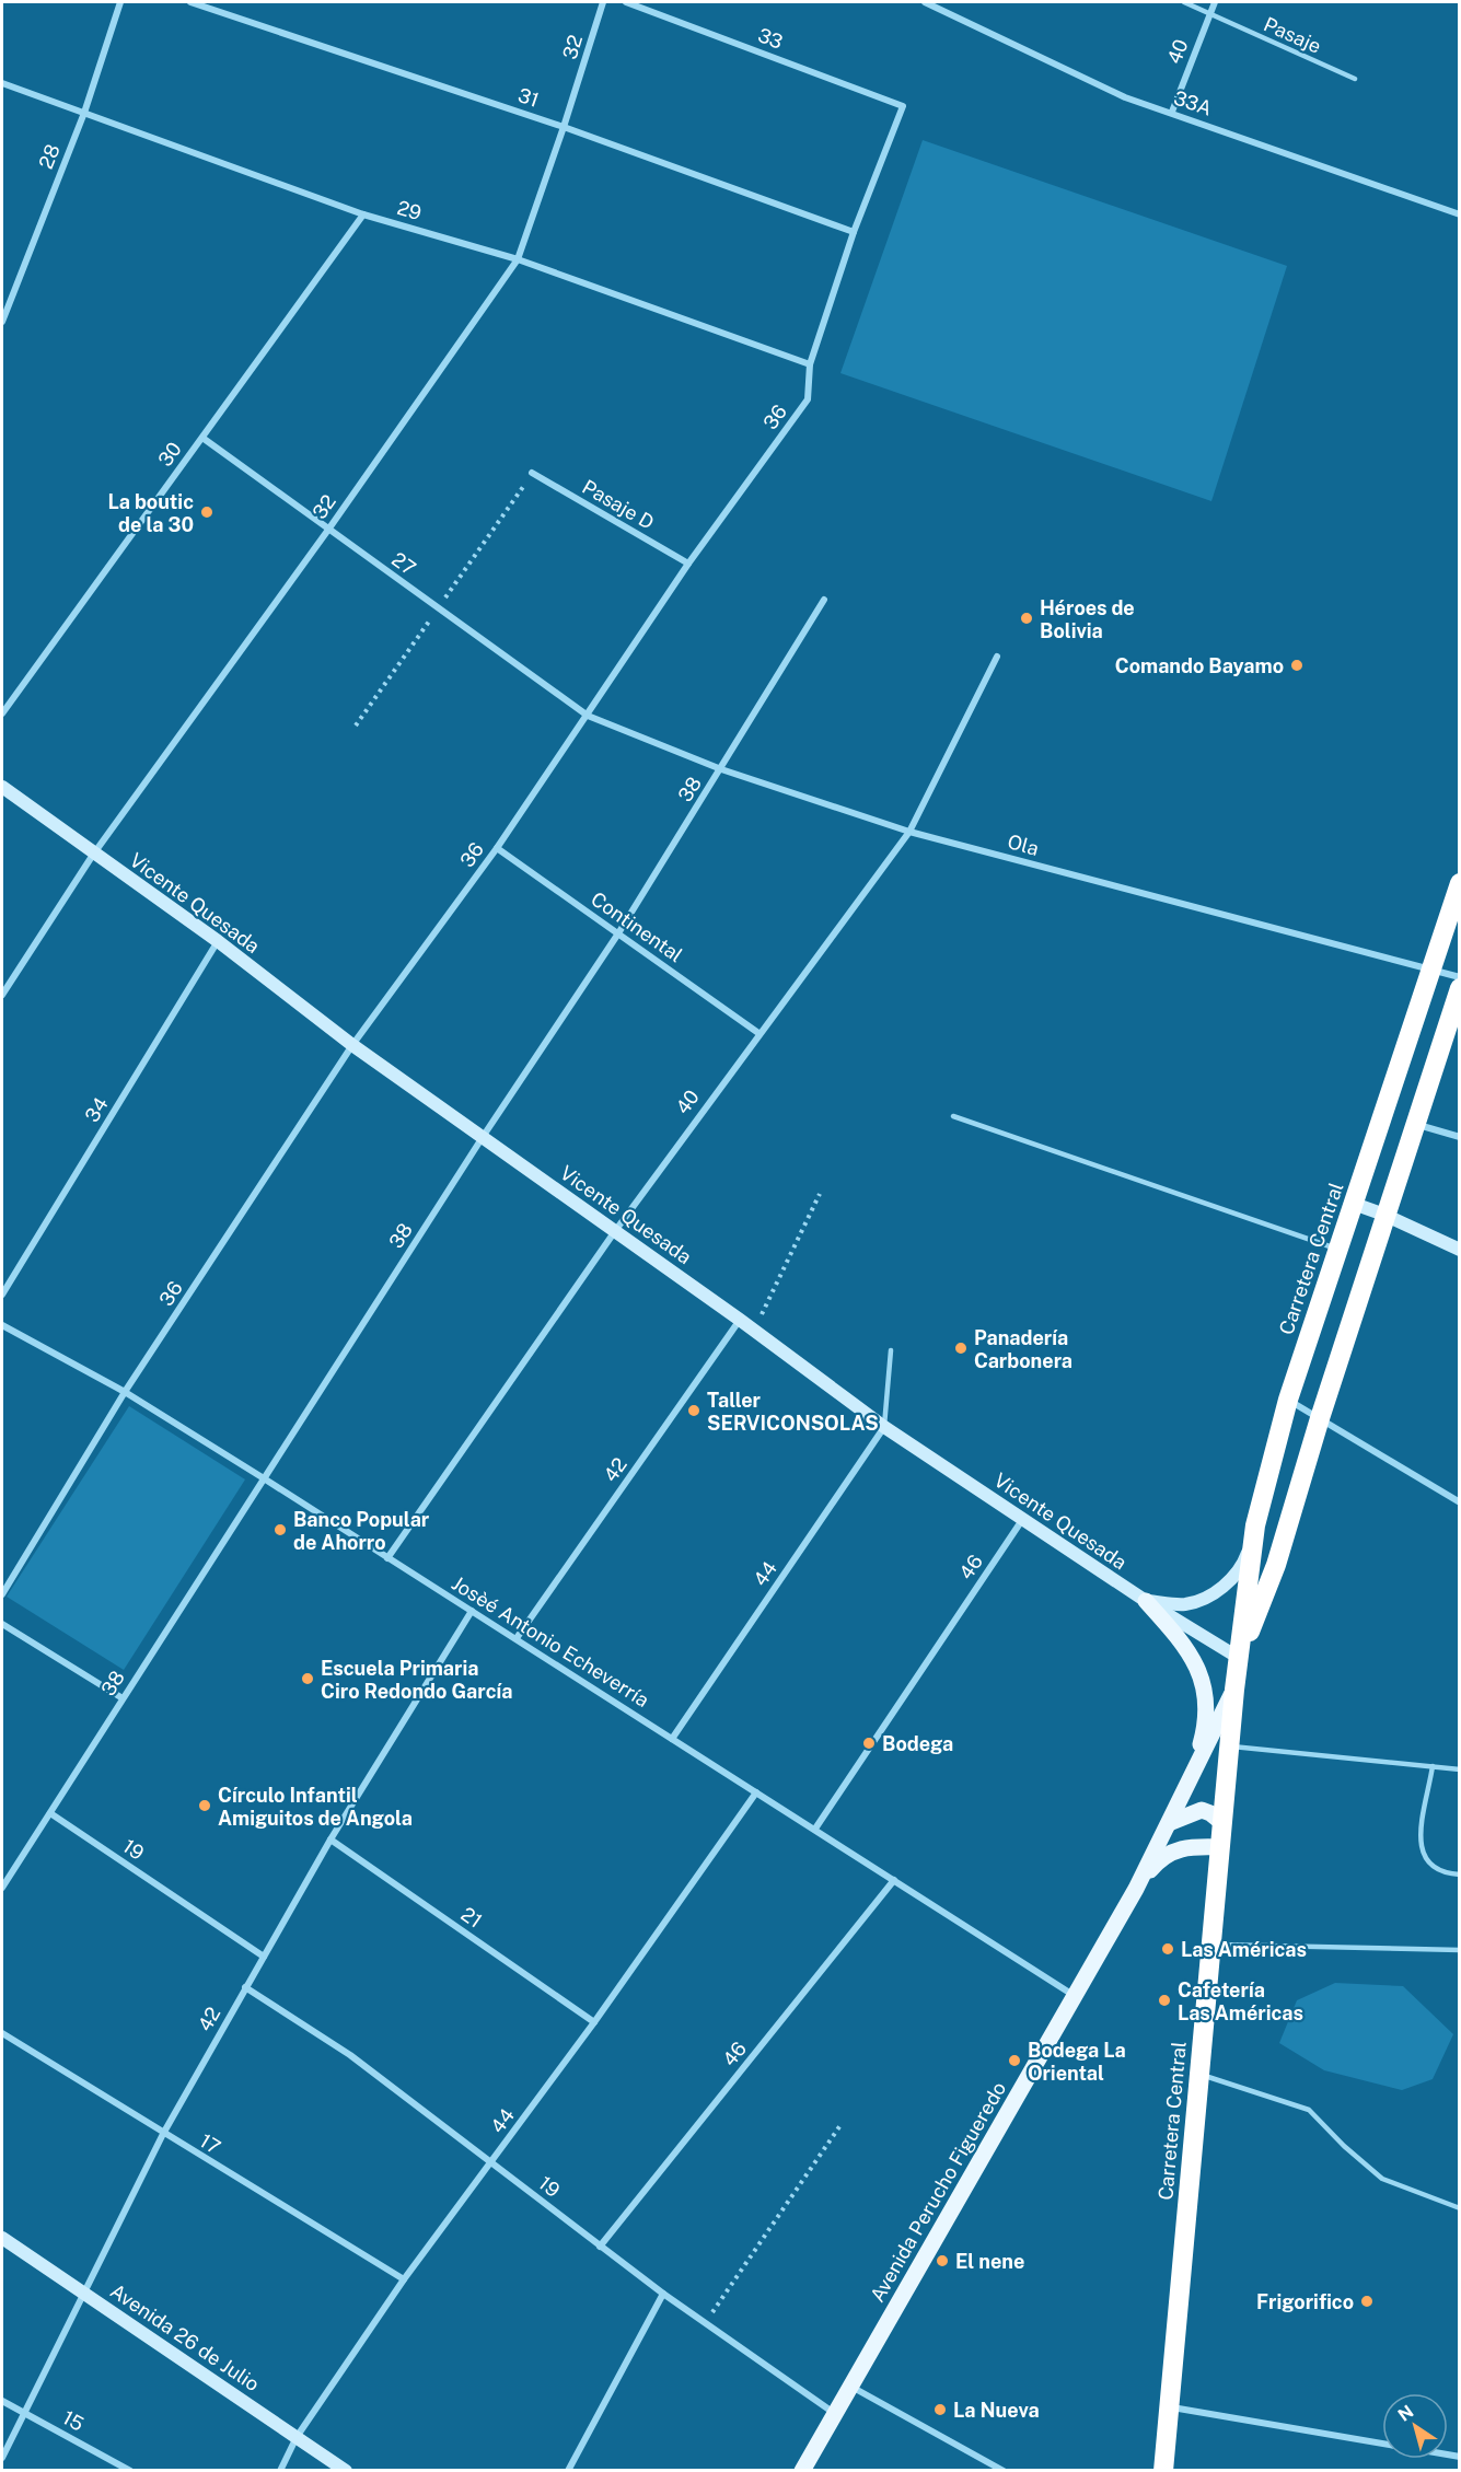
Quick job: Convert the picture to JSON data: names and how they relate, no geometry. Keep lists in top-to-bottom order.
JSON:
{
  "streets": {
    "highway": ["Carretera Central"],
    "main road": ["Avenida Perucho Figueredo"],
    "street": [
      "33",
      "32",
      "40",
      "31",
      "33A",
      "28",
      "29",
      "36",
      "30",
      "Pasaje D",
      "27",
      "38",
      "Ola",
      "Vicente Quesada",
      "Continental",
      "34",
      "42",
      "46",
      "44",
      "Josèé Antonio Echeverría",
      "19",
      "21",
      "17",
      "Avenida 26 de Julio",
      "15"
    ],
    "lane": ["Pasaje"]
  },
  "crossings": [
    ["Pasaje", "40"],
    ["33", "36"],
    ["32", "31"],
    ["32", "29"],
    ["32", "27"],
    ["32", "Vicente Quesada"],
    ["40", "33A"],
    ["40", "Ola"],
    ["40", "Vicente Quesada"],
    ["40", "Continental"],
    ["40", "Josèé Antonio Echeverría"],
    ["31", "36"],
    ["28", "29"],
    ["29", "36"],
    ["29", "30"],
    ["36", "Pasaje D"],
    ["36", "27"],
    ["36", "Ola"],
    ["36", "Vicente Quesada"],
    ["36", "Continental"],
    ["36", "Josèé Antonio Echeverría"],
    ["30", "27"],
    ["27", "Ola"],
    ["38", "Ola"],
    ["38", "Vicente Quesada"],
    ["38", "Continental"],
    ["38", "Josèé Antonio Echeverría"],
    ["38", "19"],
    ["Ola", "Carretera Central"],
    ["Vicente Quesada", "34"],
    ["Vicente Quesada", "Carretera Central"],
    ["Vicente Quesada", "42"],
    ["Vicente Quesada", "46"],
    ["Vicente Quesada", "44"],
    ["Carretera Central", "Avenida Perucho Figueredo"],
    ["42", "Josèé Antonio Echeverría"],
    ["42", "19"],
    ["42", "21"],
    ["42", "17"],
    ["42", "Avenida 26 de Julio"],
    ["42", "15"],
    ["46", "Josèé Antonio Echeverría"],
    ["46", "19"],
    ["44", "Josèé Antonio Echeverría"],
    ["44", "19"],
    ["44", "21"],
    ["44", "17"],
    ["44", "Avenida 26 de Julio"],
    ["Josèé Antonio Echeverría", "Avenida Perucho Figueredo"],
    ["19", "Avenida Perucho Figueredo"]
  ],
  "places": [
    "La boutic de la 30",
    "Héroes de Bolivia",
    "Comando Bayamo",
    "Panadería Carbonera",
    "Taller SERVICONSOLAS",
    "Banco Popular de Ahorro",
    "Escuela Primaria Ciro Redondo García",
    "Bodega",
    "Círculo Infantil Amiguitos de Angola",
    "Las Américas",
    "Cafetería Las Américas",
    "Bodega La Oriental",
    "El nene",
    "Frigorifico",
    "La Nueva"
  ],
  "north": "top left"
}
